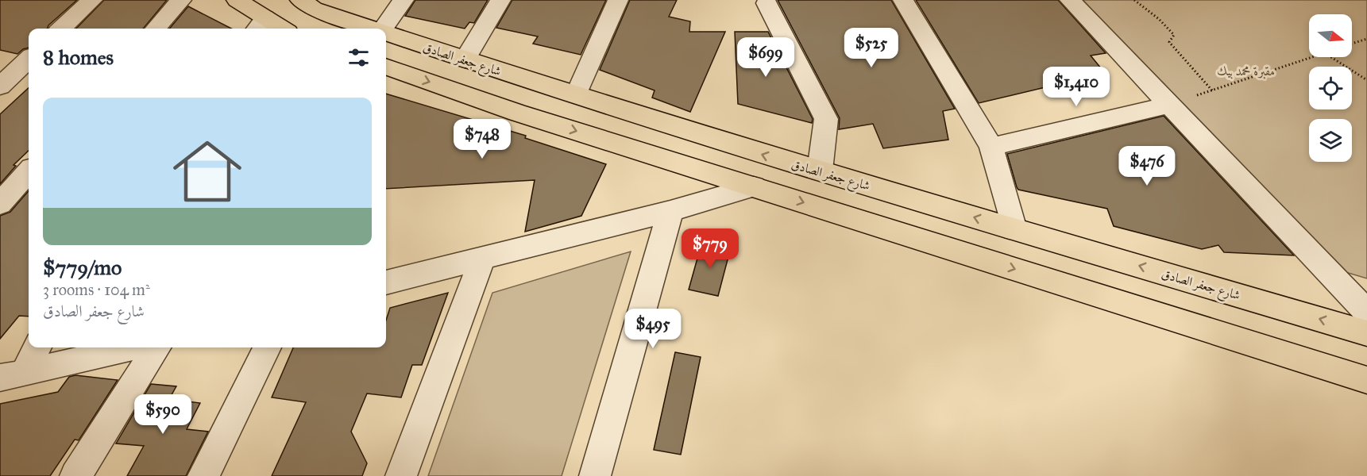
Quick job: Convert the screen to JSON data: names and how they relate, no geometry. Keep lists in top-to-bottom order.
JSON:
{
  "streets": {
    "main road": ["شارع جعفر الصادق"]
  },
  "parks": ["مقبرة محمد بيك"],
  "north": "right",
  "page": {
    "price": [
      "$525",
      "$699",
      "$1,410",
      "$748",
      "$476",
      "$779",
      "$495",
      "$590"
    ],
    "heading": "8 homes",
    "list": [
      {
        "name": "$779/mo",
        "note": "3 rooms · 104 m² · شارع جعفر الصادق"
      }
    ]
  }
}
